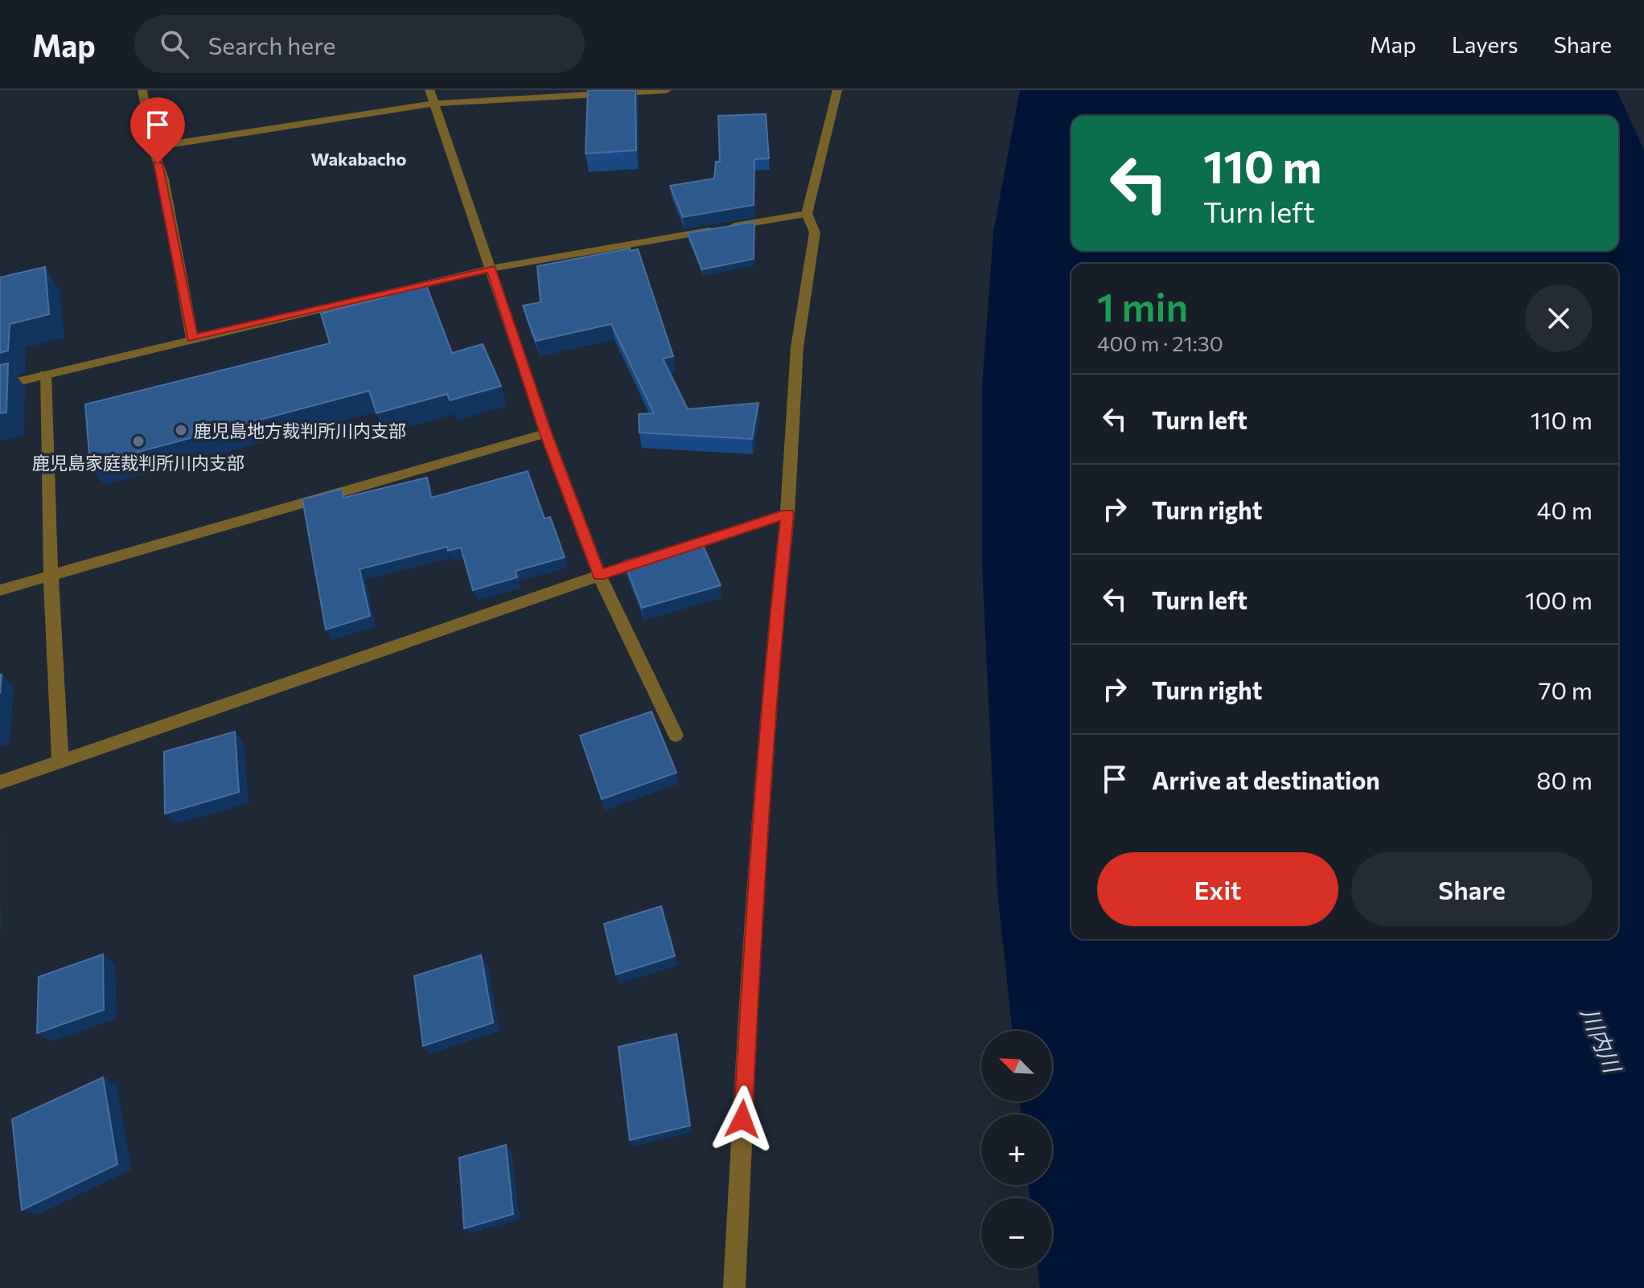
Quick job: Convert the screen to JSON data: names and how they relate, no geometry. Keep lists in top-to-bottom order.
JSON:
{
  "districts": ["Wakabacho"],
  "water": ["川内川"],
  "places": ["鹿児島地方裁判所川内支部", "鹿児島家庭裁判所川内支部"],
  "north": "top left",
  "page": {
    "header": "Map",
    "search": "Search here",
    "nav": ["Map", "Layers", "Share"],
    "turn": ["110 m", "Turn left"],
    "heading": ["1 min", "400 m · 21:30"],
    "list": [
      {
        "name": "Turn left",
        "value": "110 m"
      },
      {
        "name": "Turn right",
        "value": "40 m"
      },
      {
        "name": "Turn left",
        "value": "100 m"
      },
      {
        "name": "Turn right",
        "value": "70 m"
      },
      {
        "name": "Arrive at destination",
        "value": "80 m"
      }
    ],
    "buttons": ["Exit", "Share"],
    "map_buttons": ["+", "−"]
  }
}
